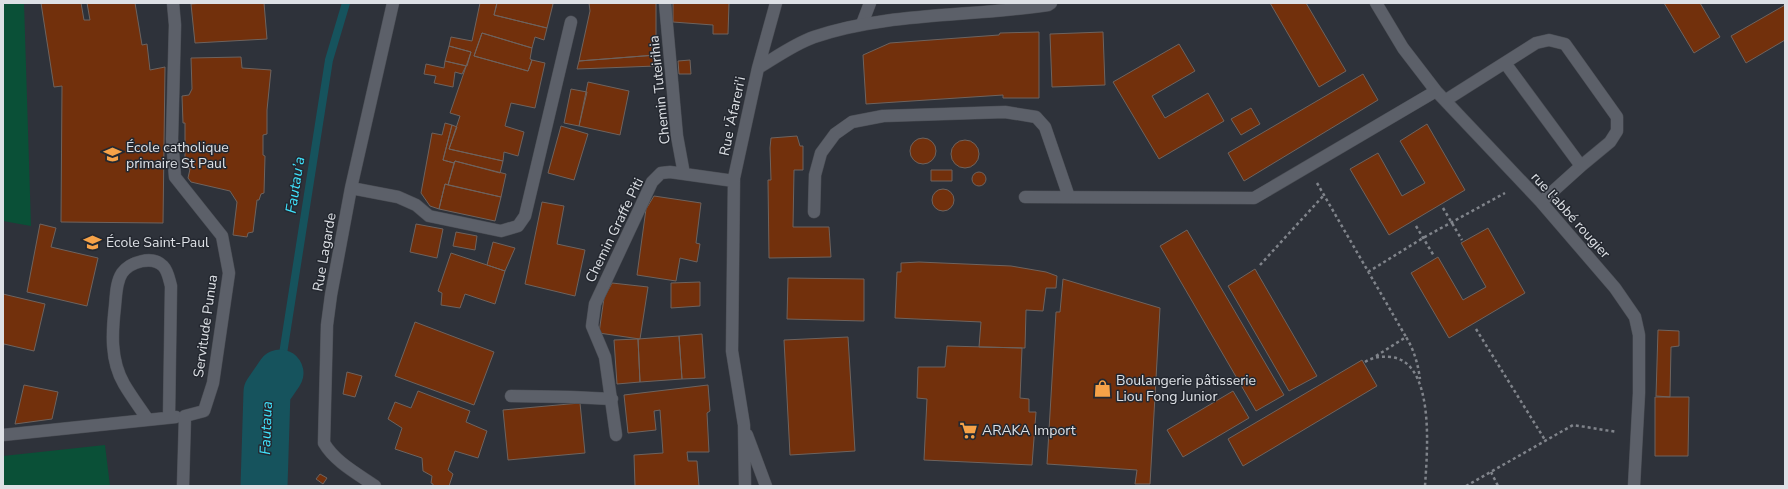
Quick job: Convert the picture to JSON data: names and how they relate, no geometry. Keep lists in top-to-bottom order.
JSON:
{
  "streets": {
    "street": [
      "Chemin Tuteirihia",
      "Rue 'Āfareri'i",
      "rue l'abbé rougier",
      "Chemin Graffe Piti",
      "Rue Lagarde",
      "Servitude Punua"
    ]
  },
  "crossings": [
    ["Chemin Tuteirihia", "Chemin Graffe Piti"],
    ["Rue 'Āfareri'i", "Chemin Graffe Piti"]
  ],
  "water": ["Fautau’a", "Fautaua"],
  "places": {
    "school or university": ["École catholique primaire St Paul", "École Saint-Paul"],
    "shop": ["Boulangerie pâtisserie Liou Fong Junior"],
    "supermarket": ["ARAKA Import"]
  }
}
